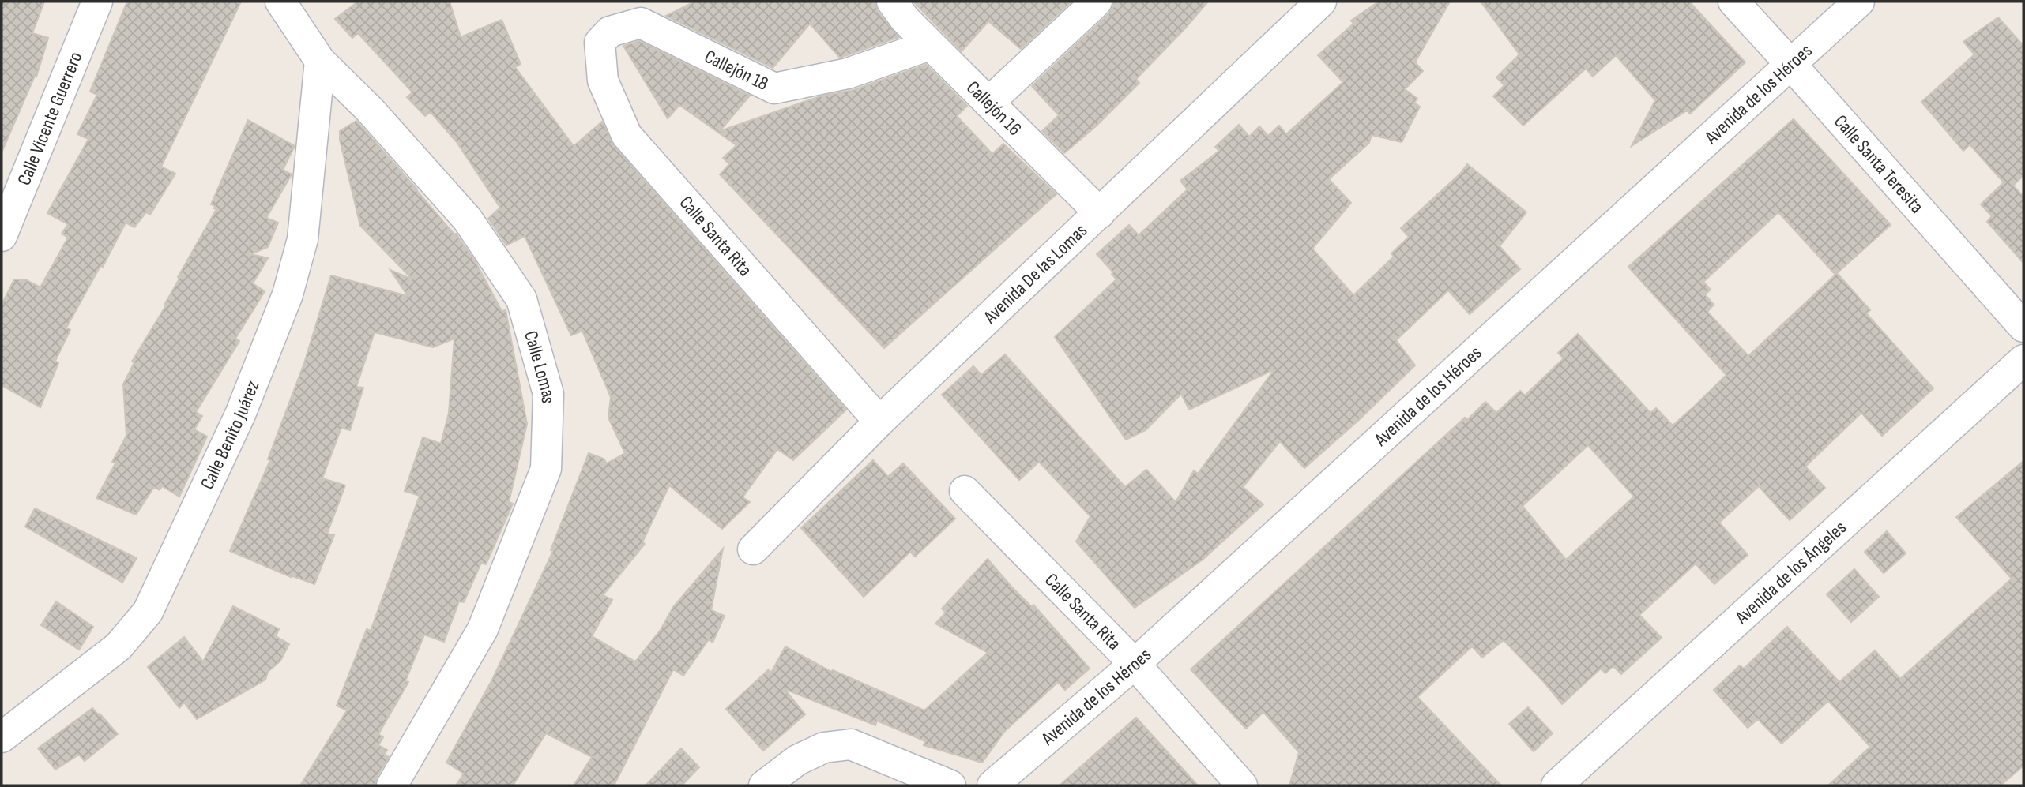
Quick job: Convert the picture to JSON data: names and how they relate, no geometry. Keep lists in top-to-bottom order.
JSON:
{
  "streets": {
    "street": [
      "Callejón 18",
      "Avenida de los Héroes",
      "Callejón 16",
      "Calle Vicente Guerrero",
      "Calle Santa Teresita",
      "Calle Santa Rita",
      "Avenida De las Lomas",
      "Calle Lomas",
      "Calle Benito Juárez",
      "Avenida de los Ángeles"
    ]
  },
  "crossings": [
    ["Callejón 18", "Callejón 16"],
    ["Callejón 18", "Calle Santa Rita"],
    ["Avenida de los Héroes", "Calle Santa Teresita"],
    ["Avenida de los Héroes", "Calle Santa Rita"],
    ["Callejón 16", "Avenida De las Lomas"],
    ["Calle Santa Rita", "Avenida De las Lomas"],
    ["Calle Lomas", "Calle Benito Juárez"]
  ]
}
